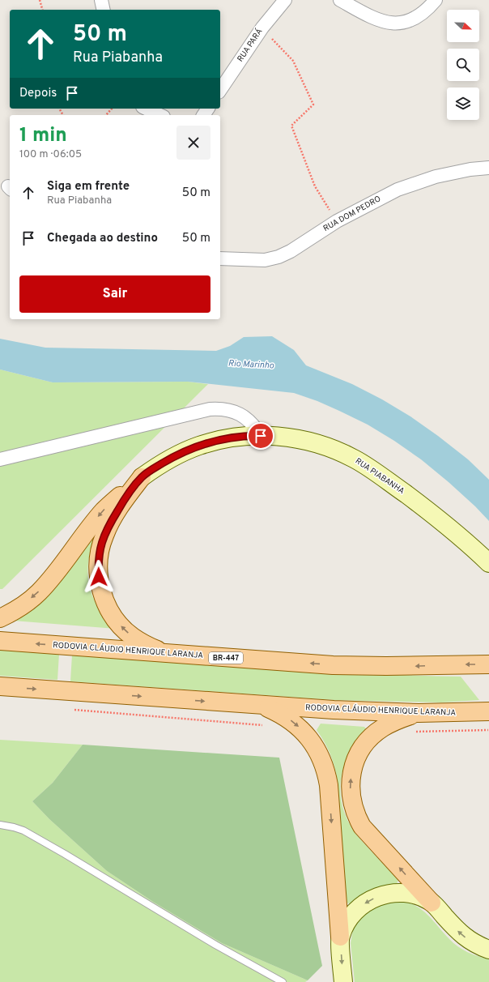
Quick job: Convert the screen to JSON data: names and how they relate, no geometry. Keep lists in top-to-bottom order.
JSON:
{
  "streets": {
    "main road": ["RUA PIABANHA", "RODOVIA CLÁUDIO HENRIQUE LARANJA", "BR-447"],
    "street": ["RUA PARÁ", "RUA DOM PEDRO"]
  },
  "water": ["Rio Marinho"],
  "north": "right",
  "page": {
    "turn": ["50 m", "Rua Piabanha"],
    "then": "Depois",
    "heading": ["1 min", "100 m · 06:05"],
    "list": [
      {
        "name": "Siga em frente",
        "note": "Rua Piabanha",
        "value": "50 m"
      },
      {
        "name": "Chegada ao destino",
        "value": "50 m"
      }
    ],
    "buttons": "Sair"
  }
}
